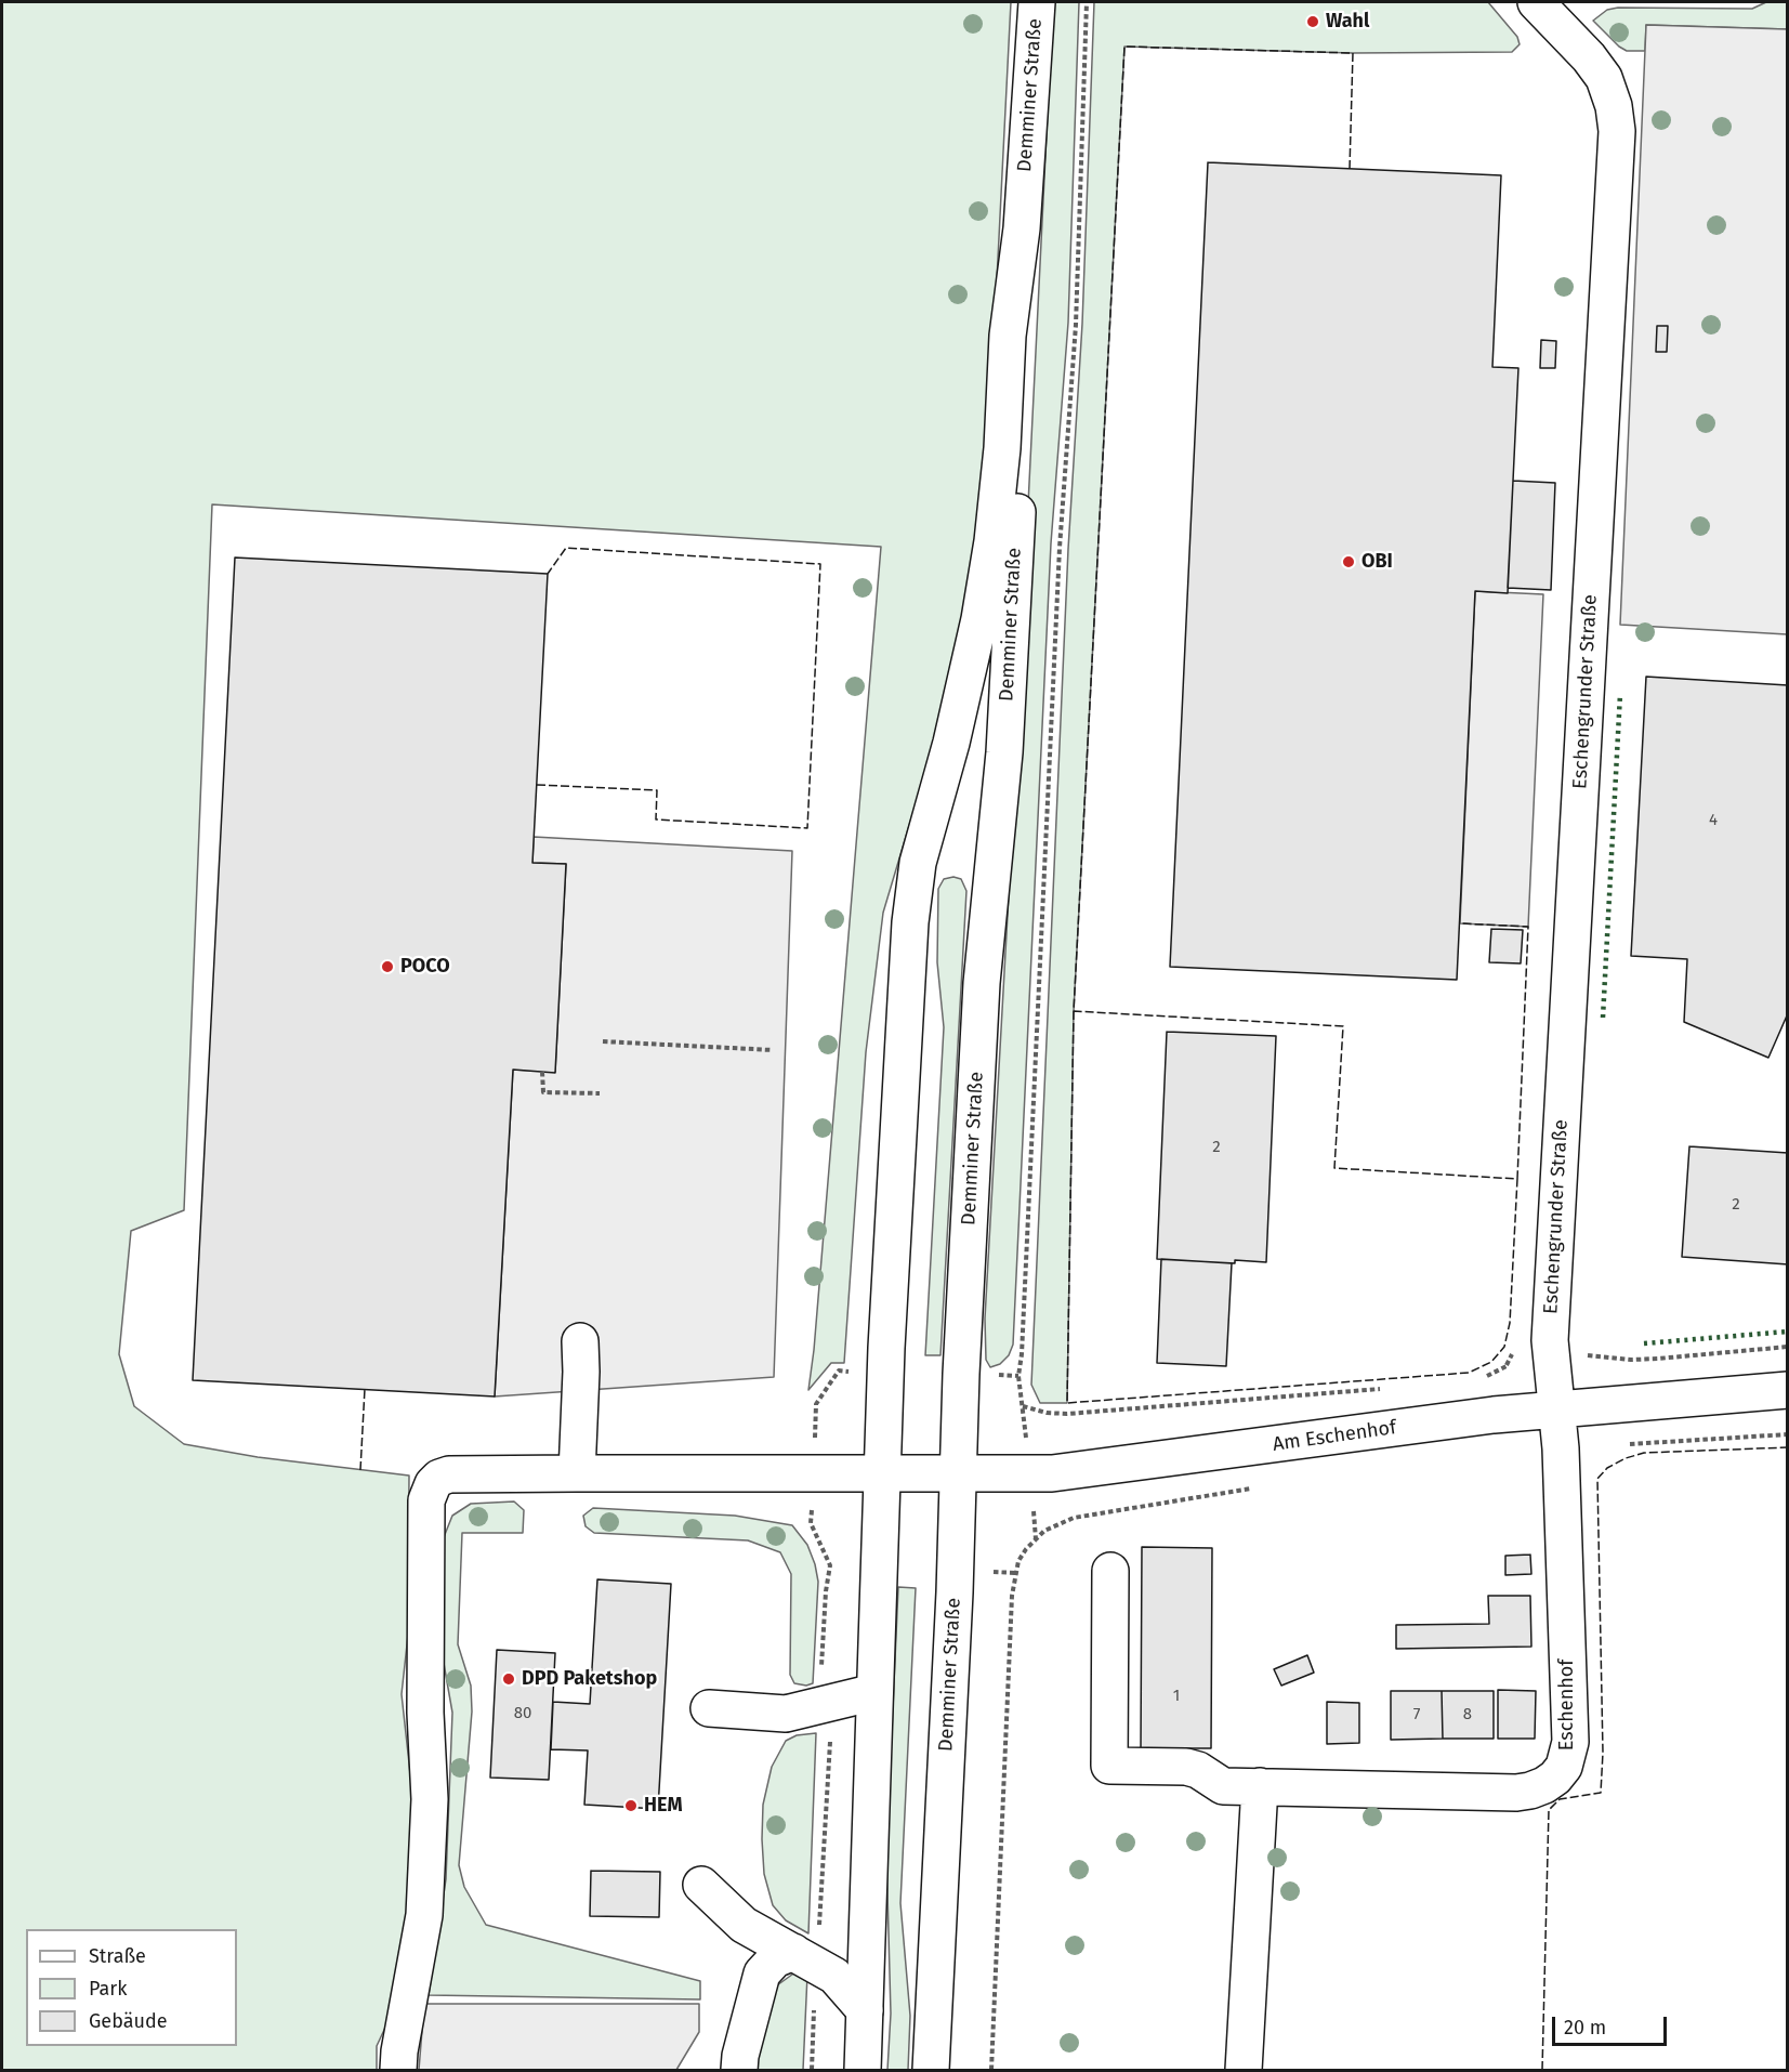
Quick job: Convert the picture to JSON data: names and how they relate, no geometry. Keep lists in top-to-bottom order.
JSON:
{
  "streets": {
    "main road": [
      "Demminer Straße",
      "Eschengrunder Straße",
      "Am Eschenhof",
      "Eschenhof"
    ]
  },
  "crossings": [
    ["Demminer Straße", "Am Eschenhof"],
    ["Eschengrunder Straße", "Am Eschenhof"],
    ["Eschengrunder Straße", "Eschenhof"],
    ["Am Eschenhof", "Eschenhof"]
  ],
  "places": [
    "Wahl",
    "OBI",
    "POCO",
    "DPD Paketshop",
    "HEM"
  ],
  "house_numbers": [
    "4",
    "2",
    "2",
    "1",
    "80",
    "7",
    "8"
  ],
  "legend": ["Straße", "Park", "Gebäude"],
  "scale_bar": "20 m"
}
